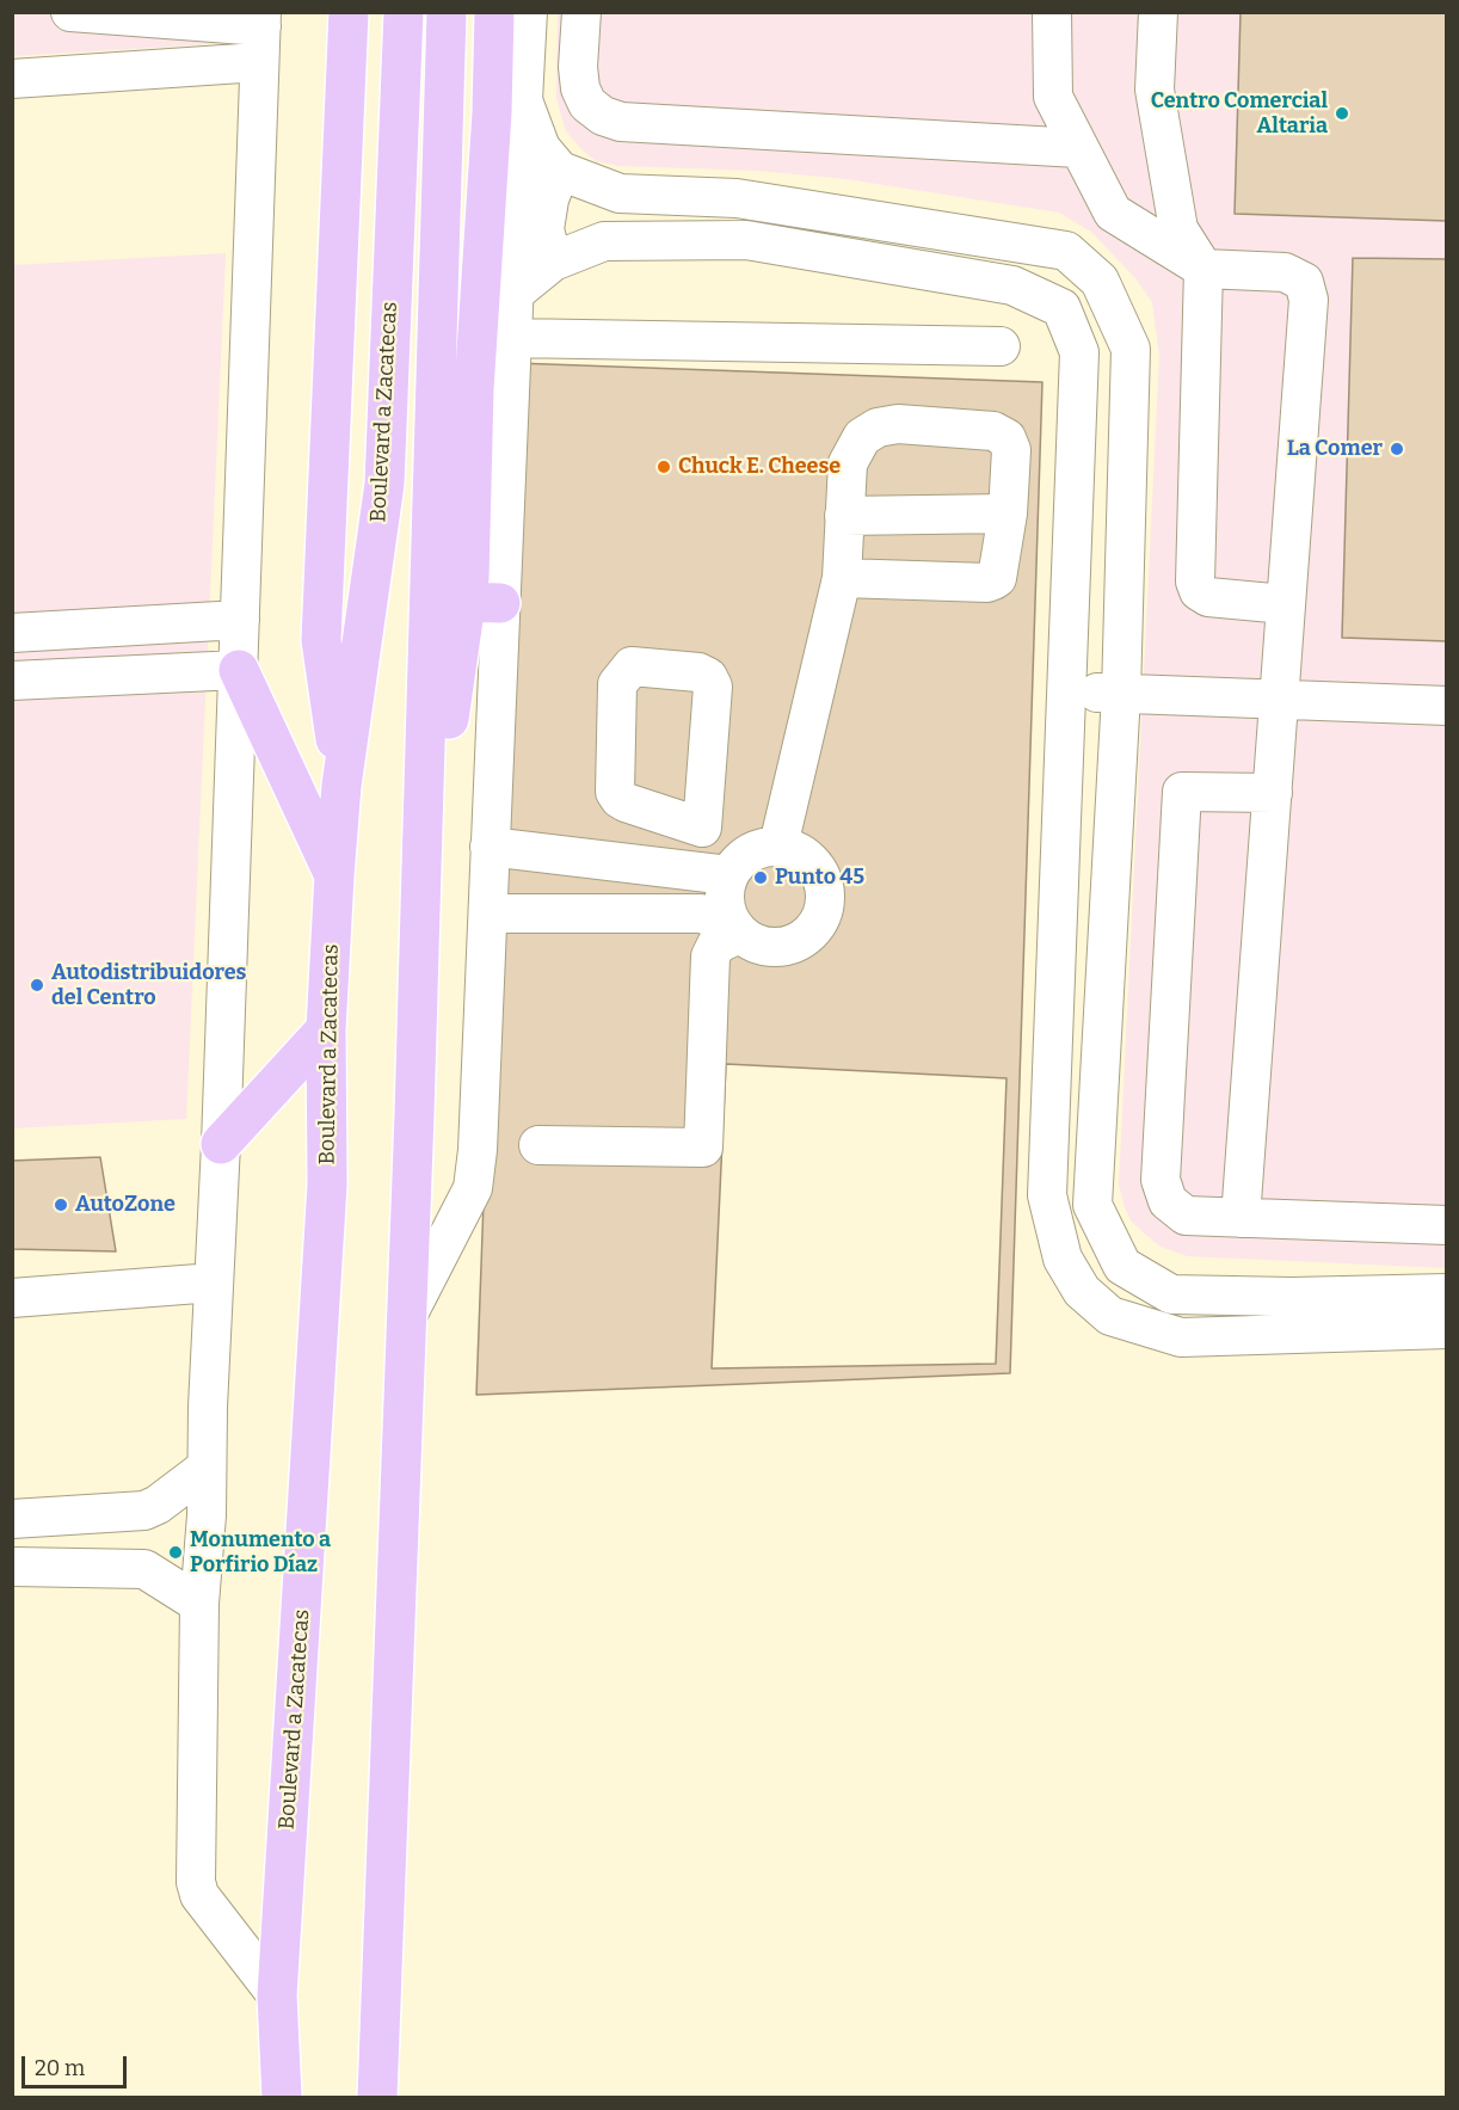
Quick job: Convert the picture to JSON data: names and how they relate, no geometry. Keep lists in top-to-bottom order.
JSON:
{
  "streets": {
    "main road": ["Boulevard a Zacatecas"]
  },
  "places": [
    "Centro Comercial Altaria",
    "La Comer",
    "Chuck E. Cheese",
    "Punto 45",
    "Autodistribuidores del Centro",
    "AutoZone",
    "Monumento a Porfirio Díaz"
  ],
  "scale_bar": "20 m"
}
